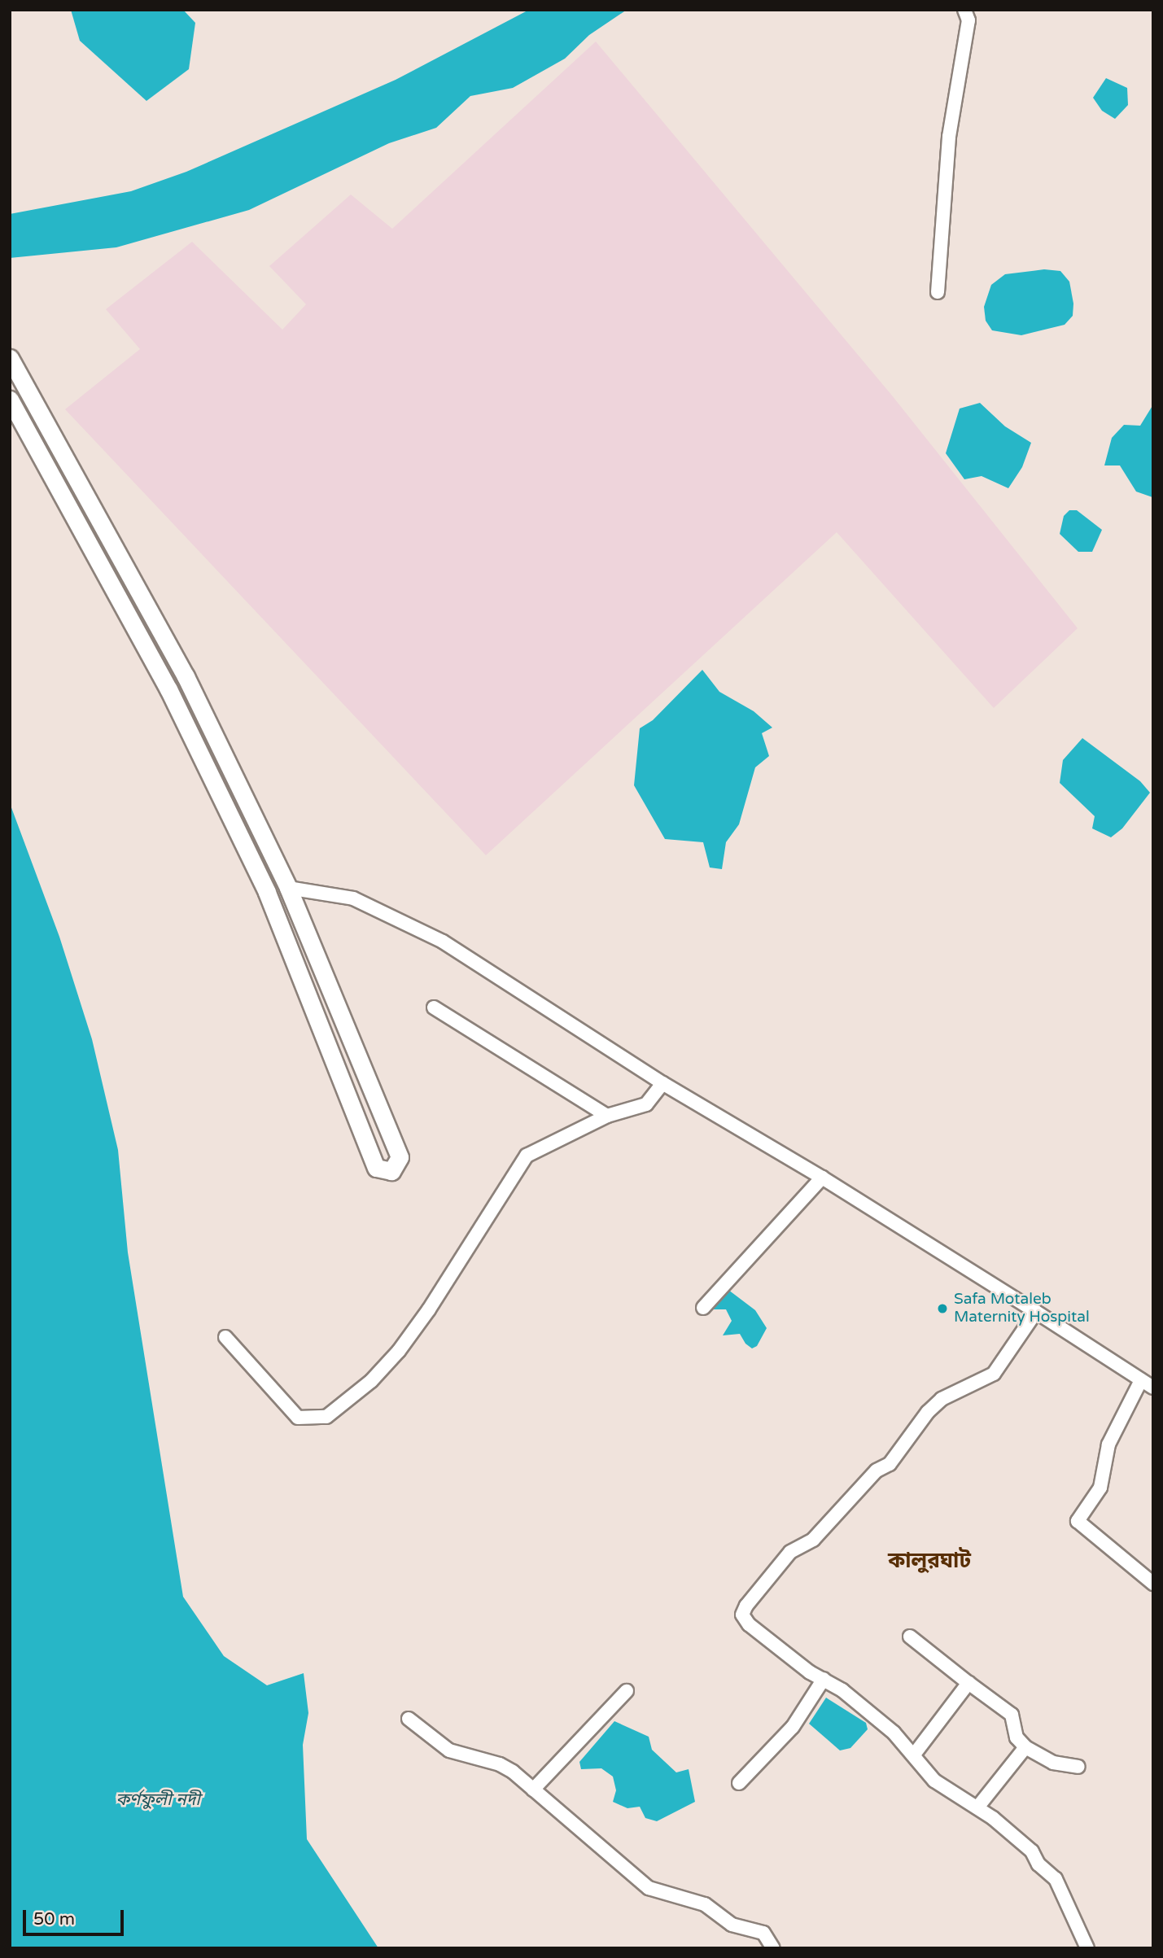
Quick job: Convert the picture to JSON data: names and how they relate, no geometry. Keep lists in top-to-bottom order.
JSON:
{
  "districts": ["কালুরঘাট"],
  "water": ["কর্ণফুলী নদী"],
  "places": ["Safa Motaleb Maternity Hospital"],
  "scale_bar": "50 m"
}
